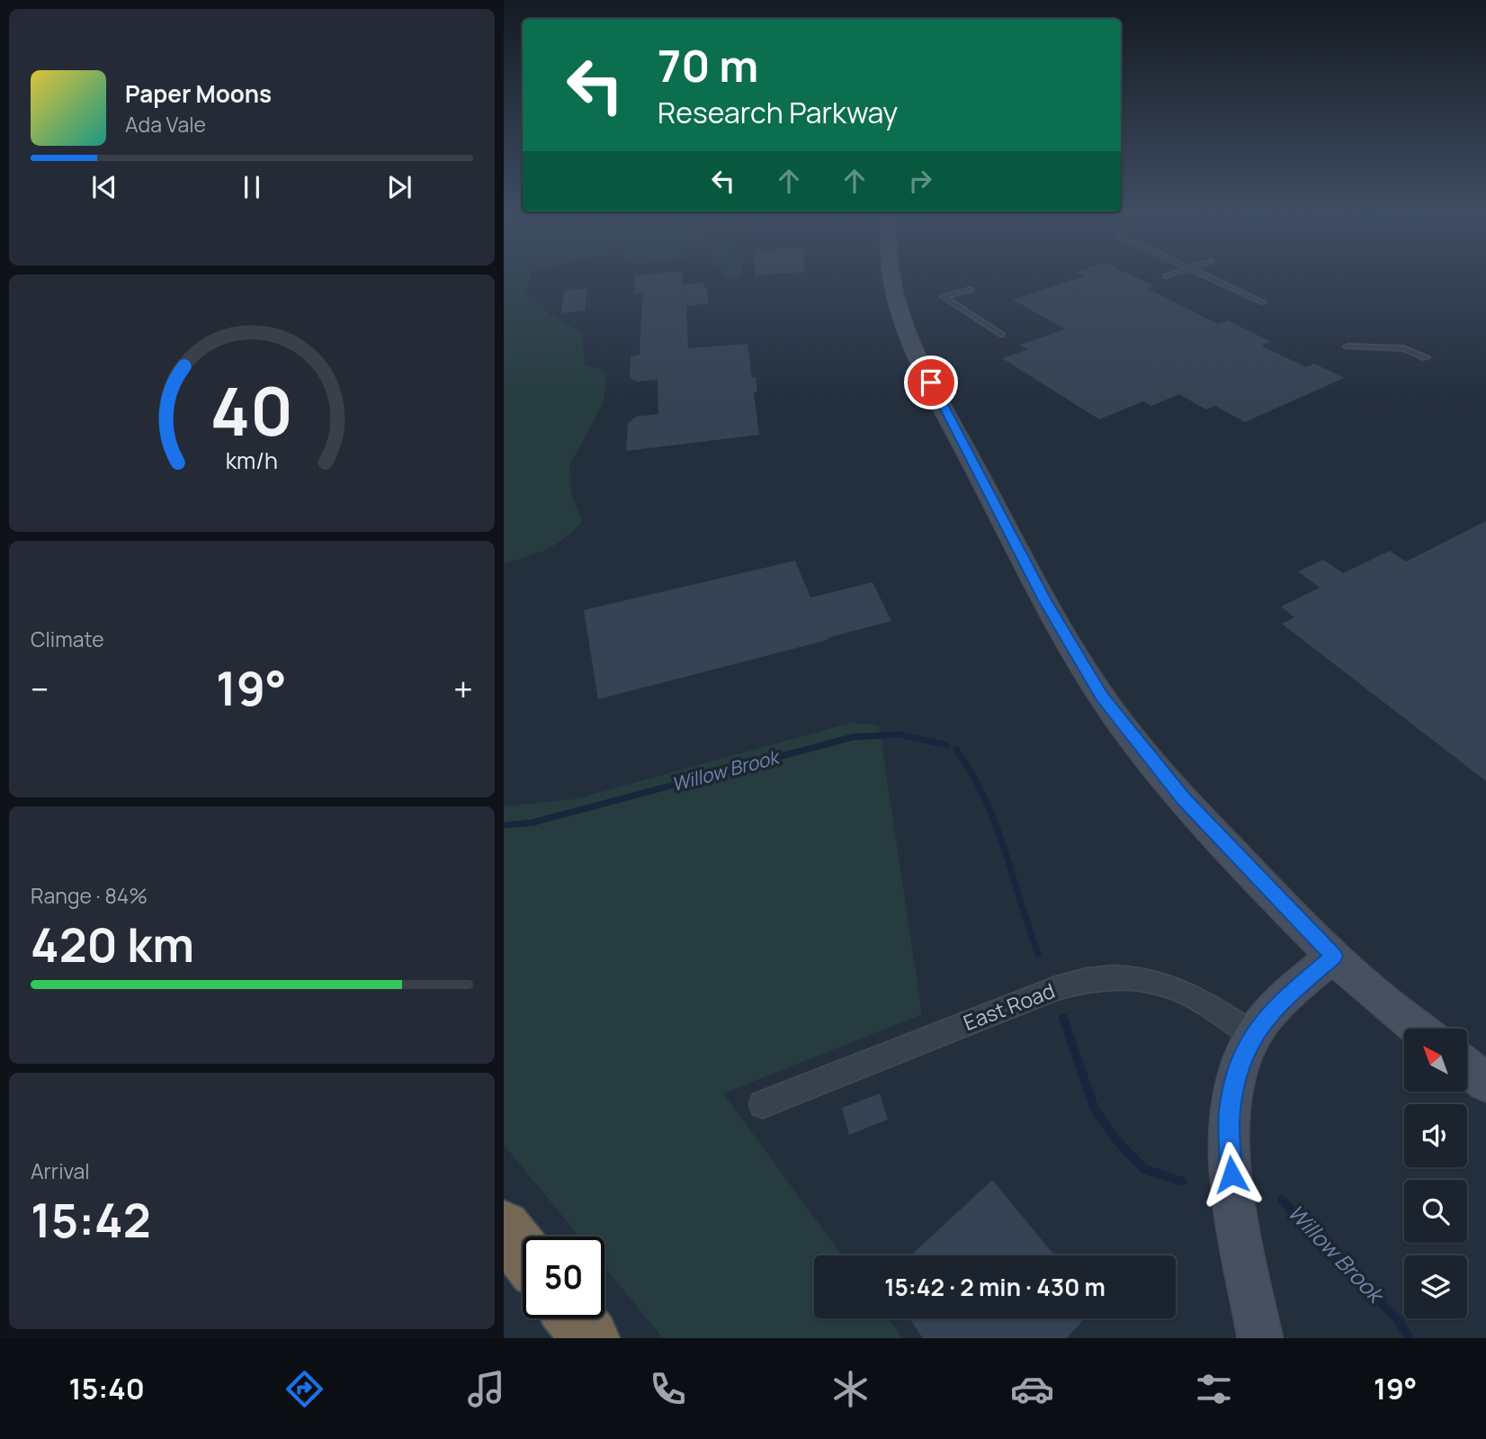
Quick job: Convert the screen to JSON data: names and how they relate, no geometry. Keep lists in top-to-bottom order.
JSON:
{
  "streets": {
    "street": ["East Road"]
  },
  "water": ["Willow Brook"],
  "north": "top left",
  "page": {
    "turn": ["70 m", "Research Parkway"],
    "song": ["Paper Moons", "Ada Vale"],
    "tile": [
      "Climate",
      ["Range · 84%", "420 km"],
      ["Arrival", "15:42"]
    ],
    "heat": ["−", "19°", "+"],
    "limit": "50",
    "trip": "15:42 · 2 min · 430 m",
    "tabs": ["15:40", "19°"],
    "gauge": ["40", "km/h"]
  }
}
